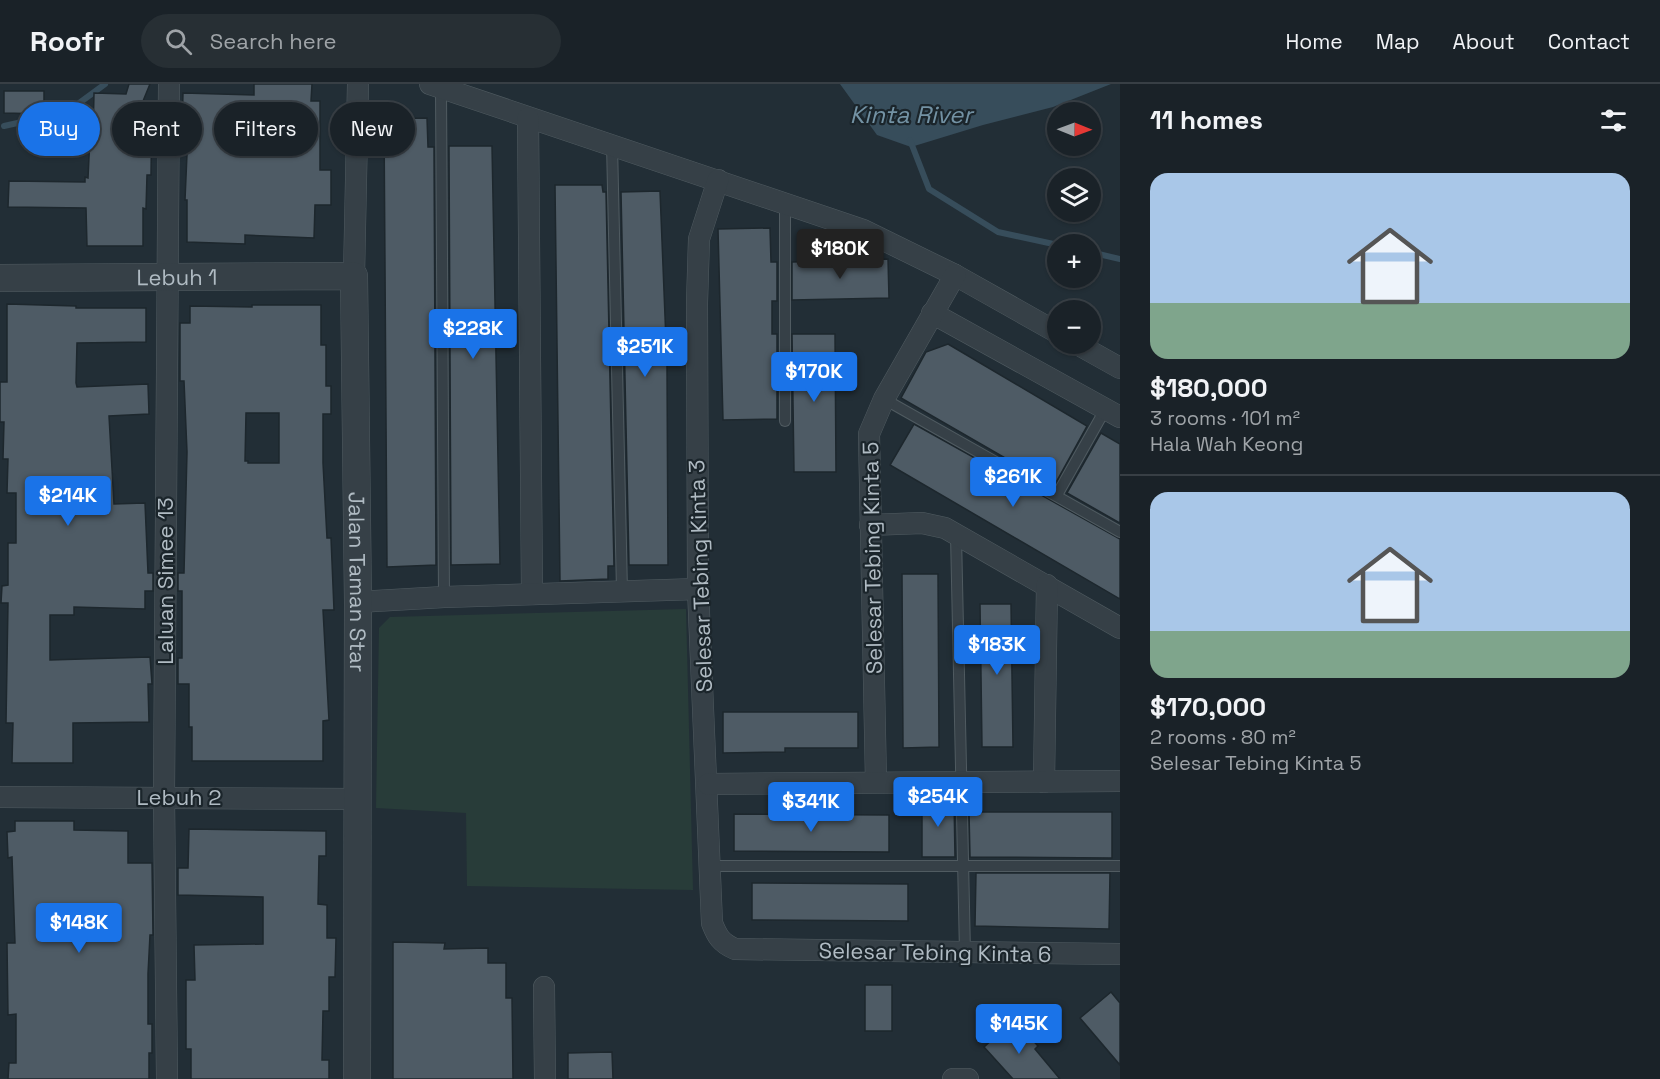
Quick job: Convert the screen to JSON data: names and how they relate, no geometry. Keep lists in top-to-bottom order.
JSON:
{
  "streets": {
    "street": [
      "Lebuh 1",
      "Selesar Tebing Kinta 5",
      "Selesar Tebing Kinta 3",
      "Laluan Simee 13",
      "Jalan Taman Star",
      "Lebuh 2",
      "Selesar Tebing Kinta 6"
    ]
  },
  "crossings": [
    ["Lebuh 1", "Laluan Simee 13"],
    ["Lebuh 1", "Jalan Taman Star"],
    ["Selesar Tebing Kinta 3", "Selesar Tebing Kinta 6"],
    ["Laluan Simee 13", "Lebuh 2"],
    ["Jalan Taman Star", "Lebuh 2"]
  ],
  "water": ["Kinta River"],
  "north": "right",
  "page": {
    "header": "Roofr",
    "search": "Search here",
    "nav": [
      "Home",
      "Map",
      "About",
      "Contact"
    ],
    "heading": "11 homes",
    "map_buttons": ["+", "−"],
    "chip": [
      "Buy",
      "Rent",
      "Filters",
      "New"
    ],
    "list": [
      {
        "name": "$180,000",
        "note": "3 rooms · 101 m² · Hala Wah Keong"
      },
      {
        "name": "$170,000",
        "note": "2 rooms · 80 m² · Selesar Tebing Kinta 5"
      }
    ],
    "price": [
      "$180K",
      "$228K",
      "$251K",
      "$170K",
      "$261K",
      "$214K",
      "$183K",
      "$254K",
      "$341K",
      "$148K",
      "$145K"
    ]
  }
}
